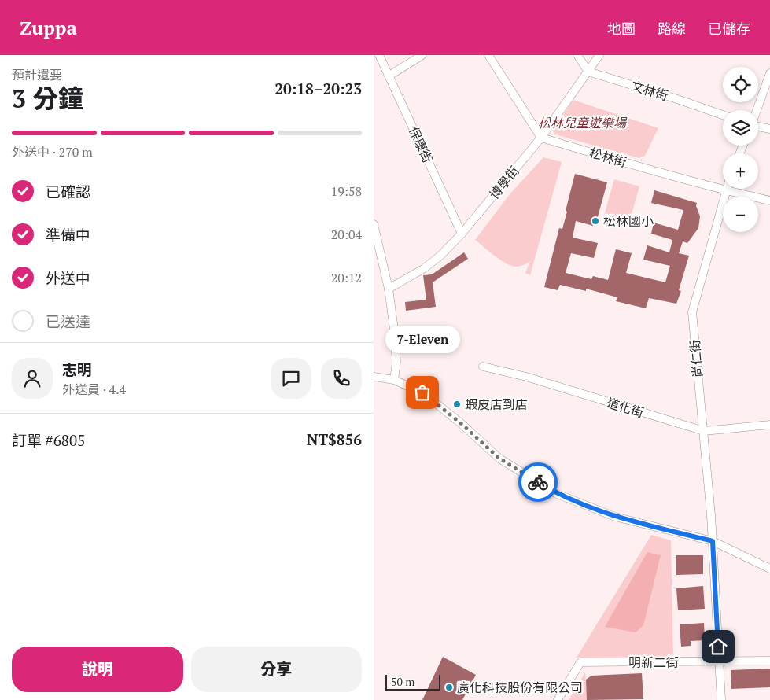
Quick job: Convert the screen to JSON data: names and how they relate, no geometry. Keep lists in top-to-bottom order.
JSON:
{
  "streets": {
    "street": [
      "文林街",
      "保康街",
      "松林街",
      "博學街",
      "尚仁街",
      "道化街",
      "明新二街"
    ]
  },
  "crossings": [
    ["文林街", "博學街"],
    ["保康街", "博學街"],
    ["松林街", "博學街"],
    ["松林街", "尚仁街"],
    ["尚仁街", "道化街"],
    ["尚仁街", "明新二街"]
  ],
  "parks": ["松林兒童遊樂場"],
  "places": [
    "松林國小",
    "7-Eleven",
    "蝦皮店到店",
    "廣化科技股份有限公司"
  ],
  "scale_bar": "50 m",
  "page": {
    "header": "Zuppa",
    "nav": ["地圖", "路線", "已儲存"],
    "heading": ["3 分鐘", "預計還要", "20:18–20:23"],
    "panel": [
      "志明",
      "外送員 · 4.4",
      "訂單 #6805",
      "NT$856"
    ],
    "map_buttons": ["+", "−"],
    "bar": "外送中 · 270 m",
    "list": [
      ["已確認", "19:58"],
      ["準備中", "20:04"],
      ["外送中", "20:12"],
      "已送達"
    ],
    "bubble": "7-Eleven",
    "buttons": ["說明", "分享"],
    "scale": "50 m"
  }
}
